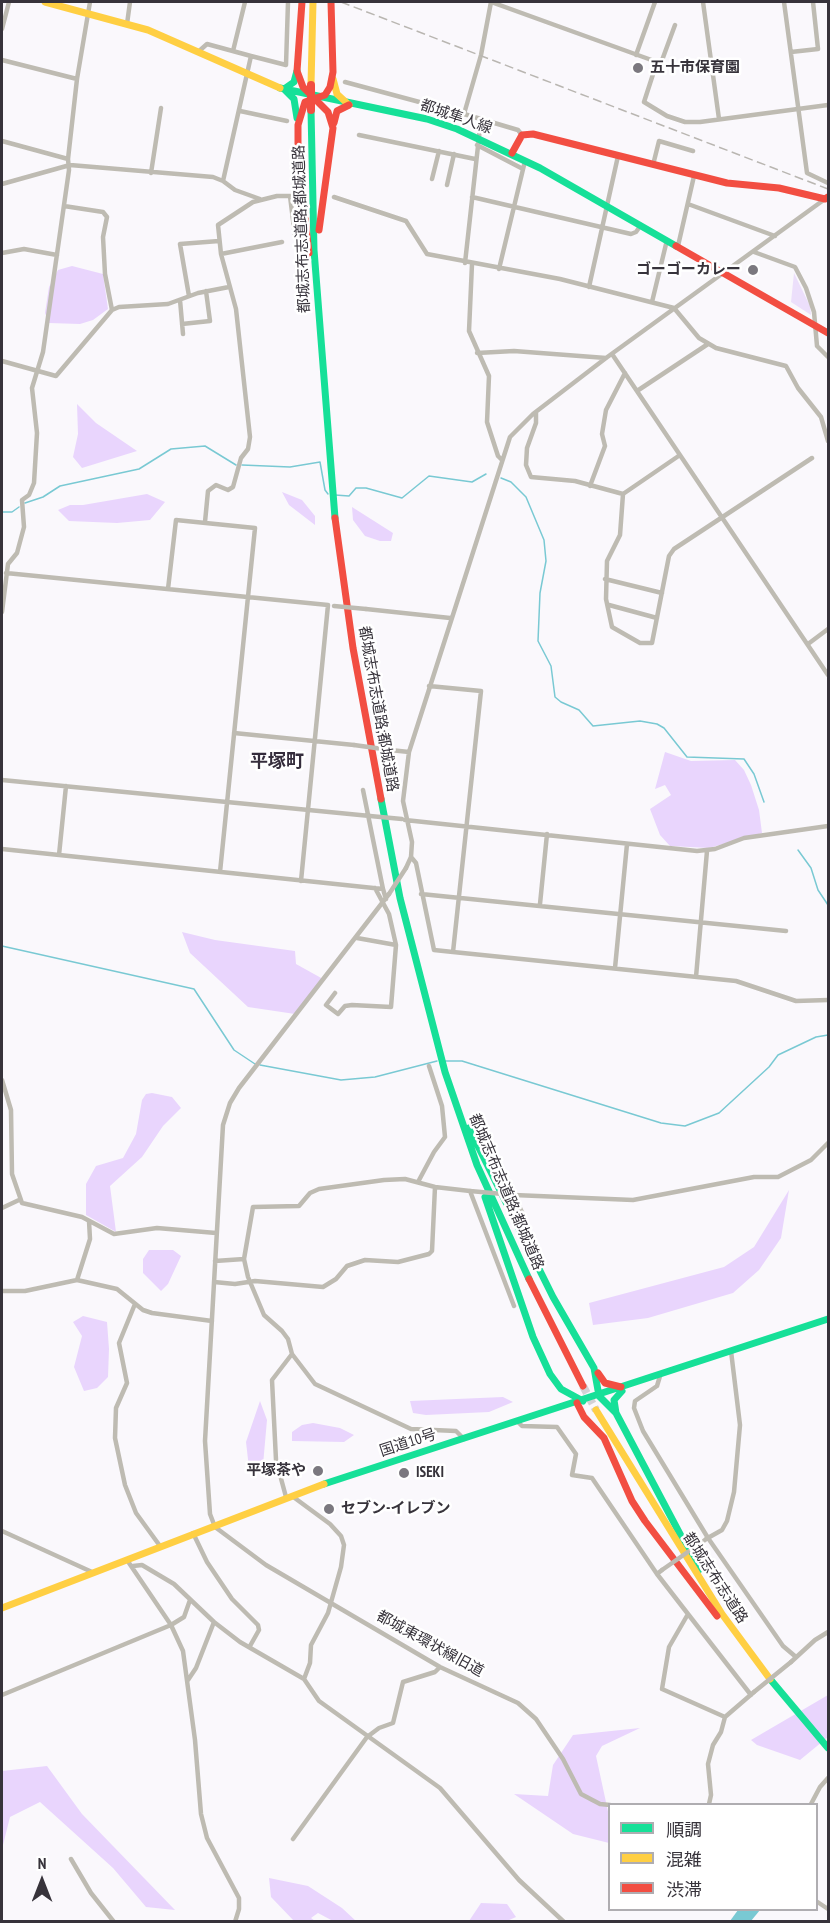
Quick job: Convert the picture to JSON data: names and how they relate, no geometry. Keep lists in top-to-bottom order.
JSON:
{
  "streets": {
    "main road": [
      "都城隼人線",
      "都城志布志道路;都城道路",
      "国道10号",
      "都城志布志道路"
    ],
    "street": ["都城東環状線旧道"]
  },
  "crossings": [
    ["国道10号", "都城東環状線旧道"]
  ],
  "districts": ["平塚町"],
  "places": [
    "五十市保育園",
    "ゴーゴーカレー",
    "平塚茶や",
    "ISEKI",
    "セブン-イレブン"
  ],
  "legend": ["順調", "混雑", "渋滞"],
  "north": "top"
}
